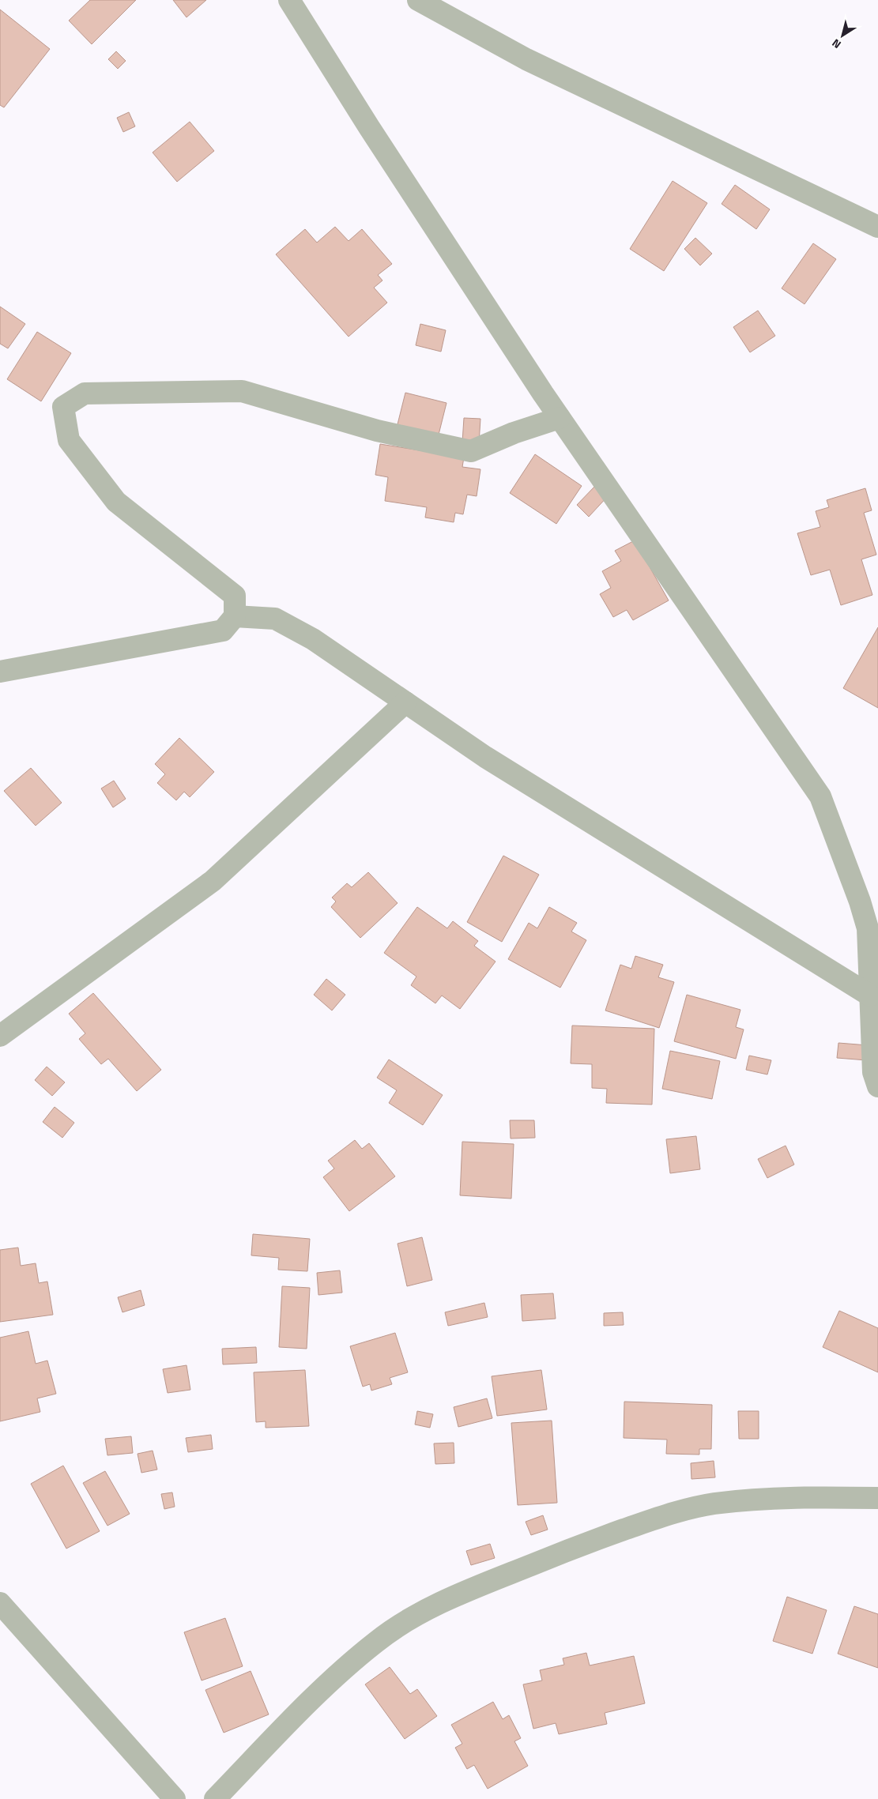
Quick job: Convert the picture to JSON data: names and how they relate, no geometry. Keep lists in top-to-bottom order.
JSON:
{
  "north": "bottom left"
}
